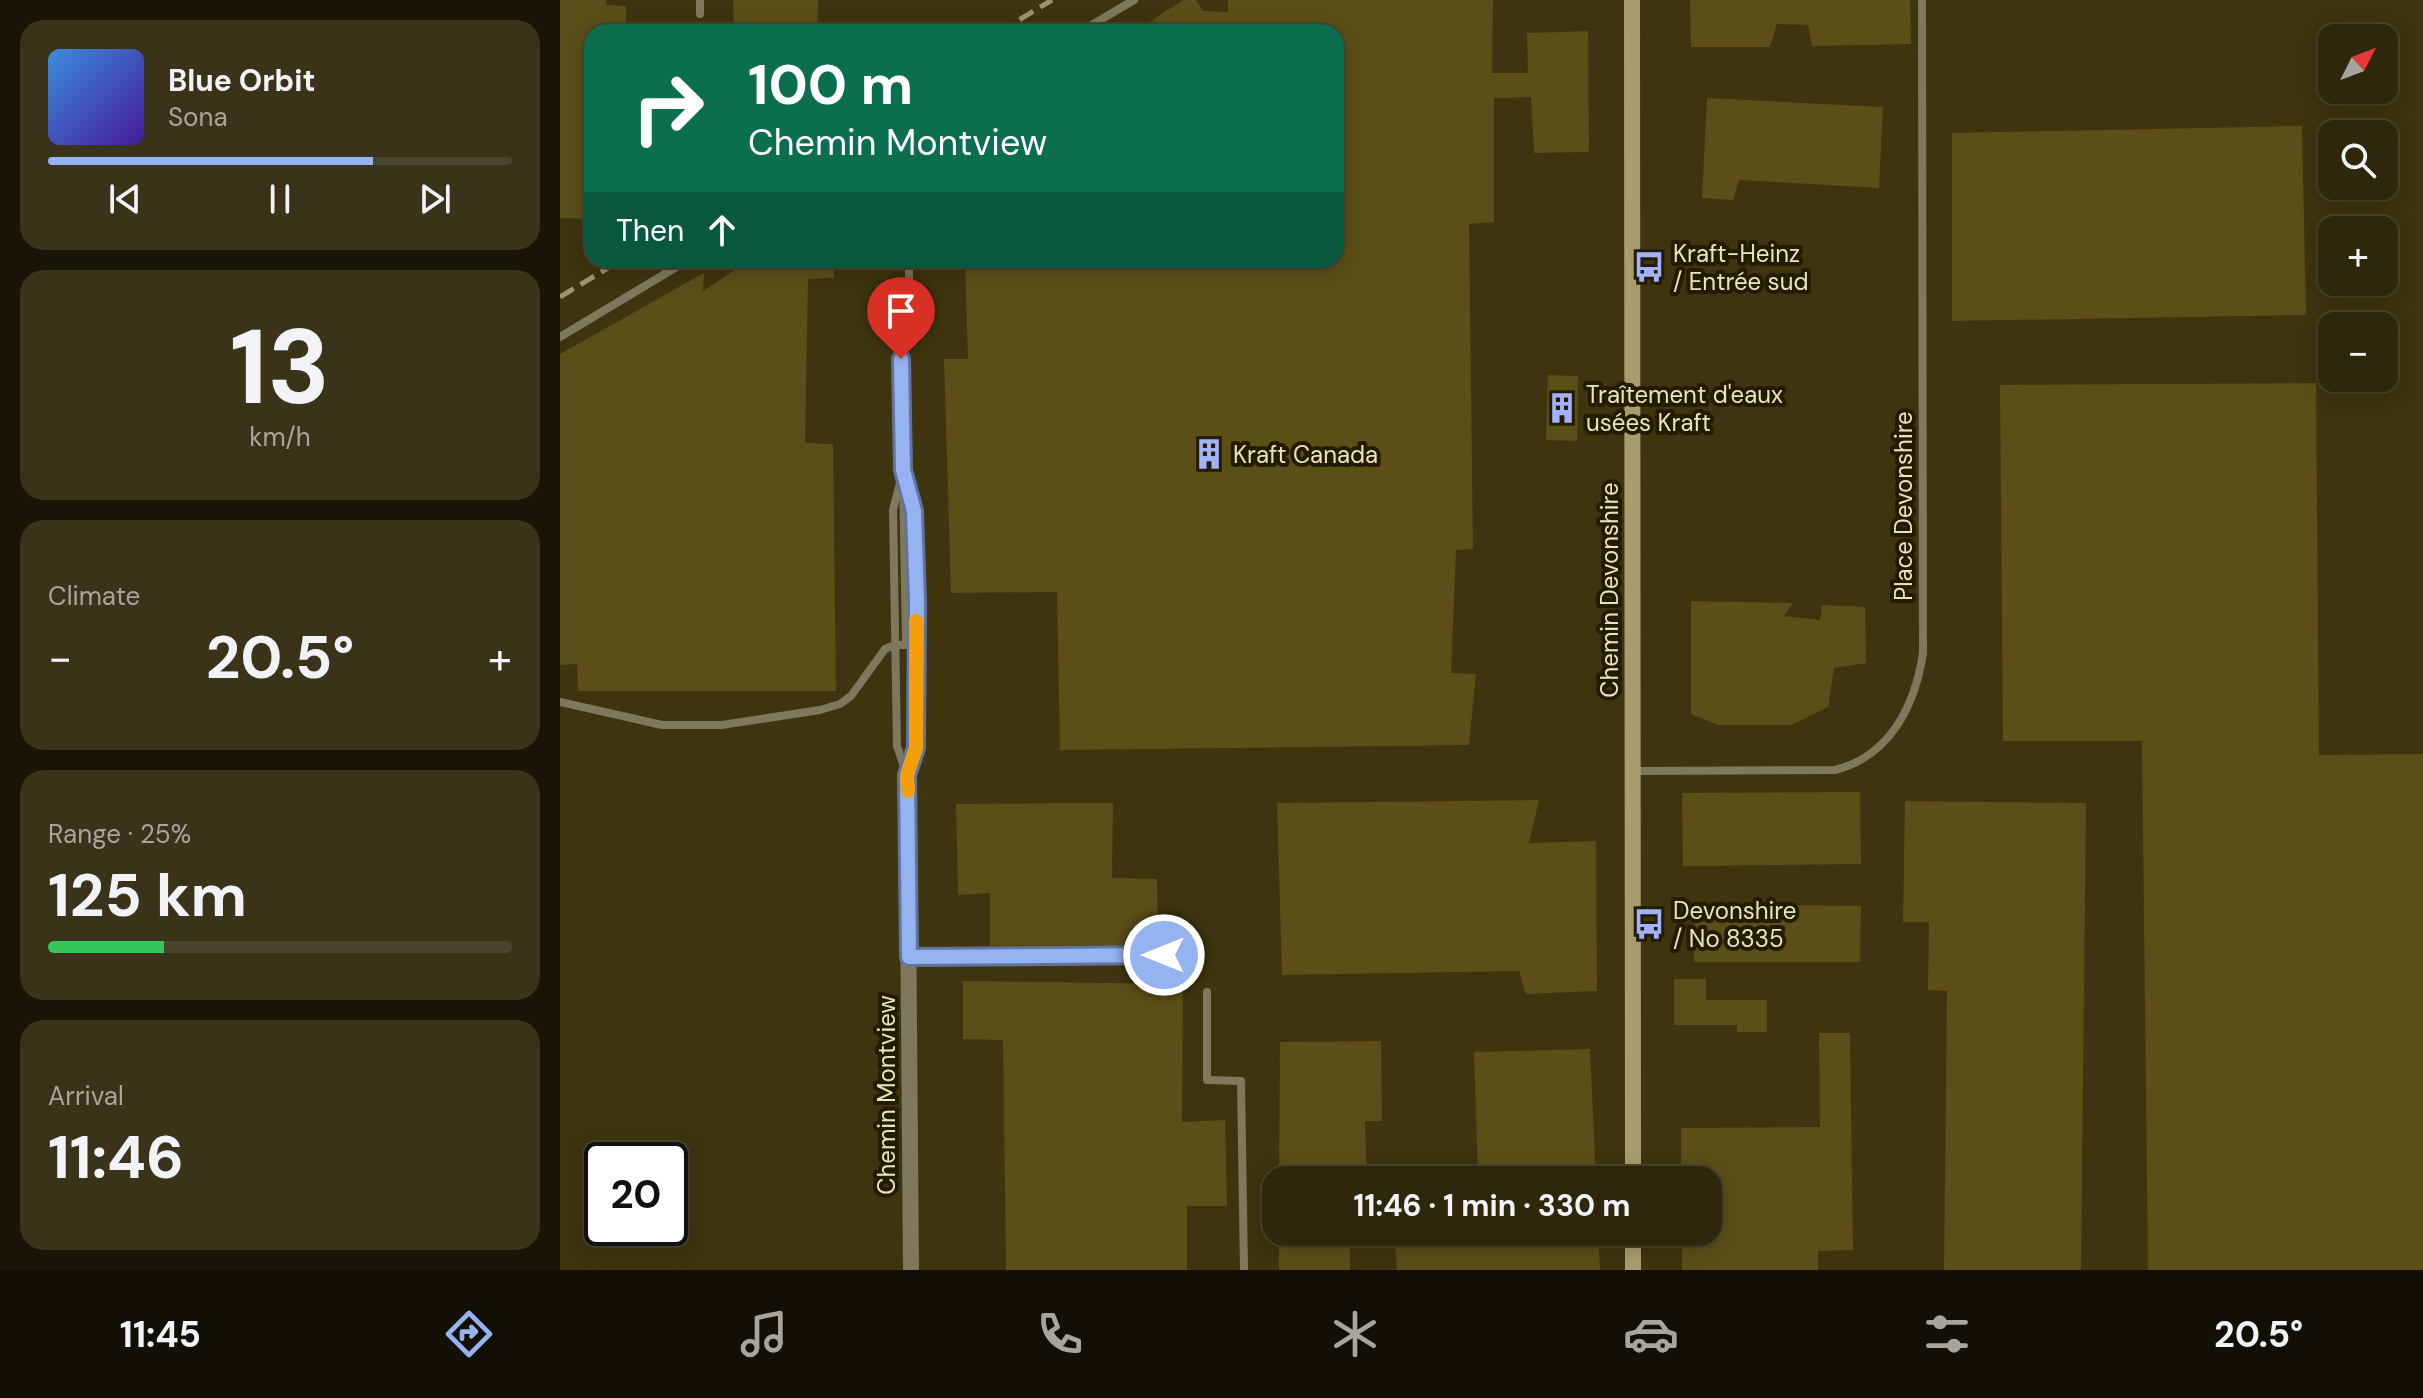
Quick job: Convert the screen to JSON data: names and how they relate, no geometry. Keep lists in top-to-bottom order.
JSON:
{
  "streets": {
    "street": ["Chemin Devonshire", "Chemin Montview"],
    "lane": ["Place Devonshire"]
  },
  "crossings": [
    ["Place Devonshire", "Chemin Devonshire"]
  ],
  "places": {
    "bus stop": ["Kraft-Heinz / Entrée sud", "Devonshire / No 8335"],
    "building": ["Traîtement d'eaux usées Kraft", "Kraft Canada"]
  },
  "north": "top right",
  "page": {
    "map_buttons": ["+", "−"],
    "turn": ["100 m", "Chemin Montview"],
    "song": ["Blue Orbit", "Sona"],
    "then": "Then",
    "tile": [
      ["13", "km/h"],
      "Climate",
      ["Range · 25%", "125 km"],
      ["Arrival", "11:46"]
    ],
    "heat": ["−", "20.5°", "+"],
    "limit": "20",
    "trip": "11:46 · 1 min · 330 m",
    "tabs": ["11:45", "20.5°"]
  }
}
